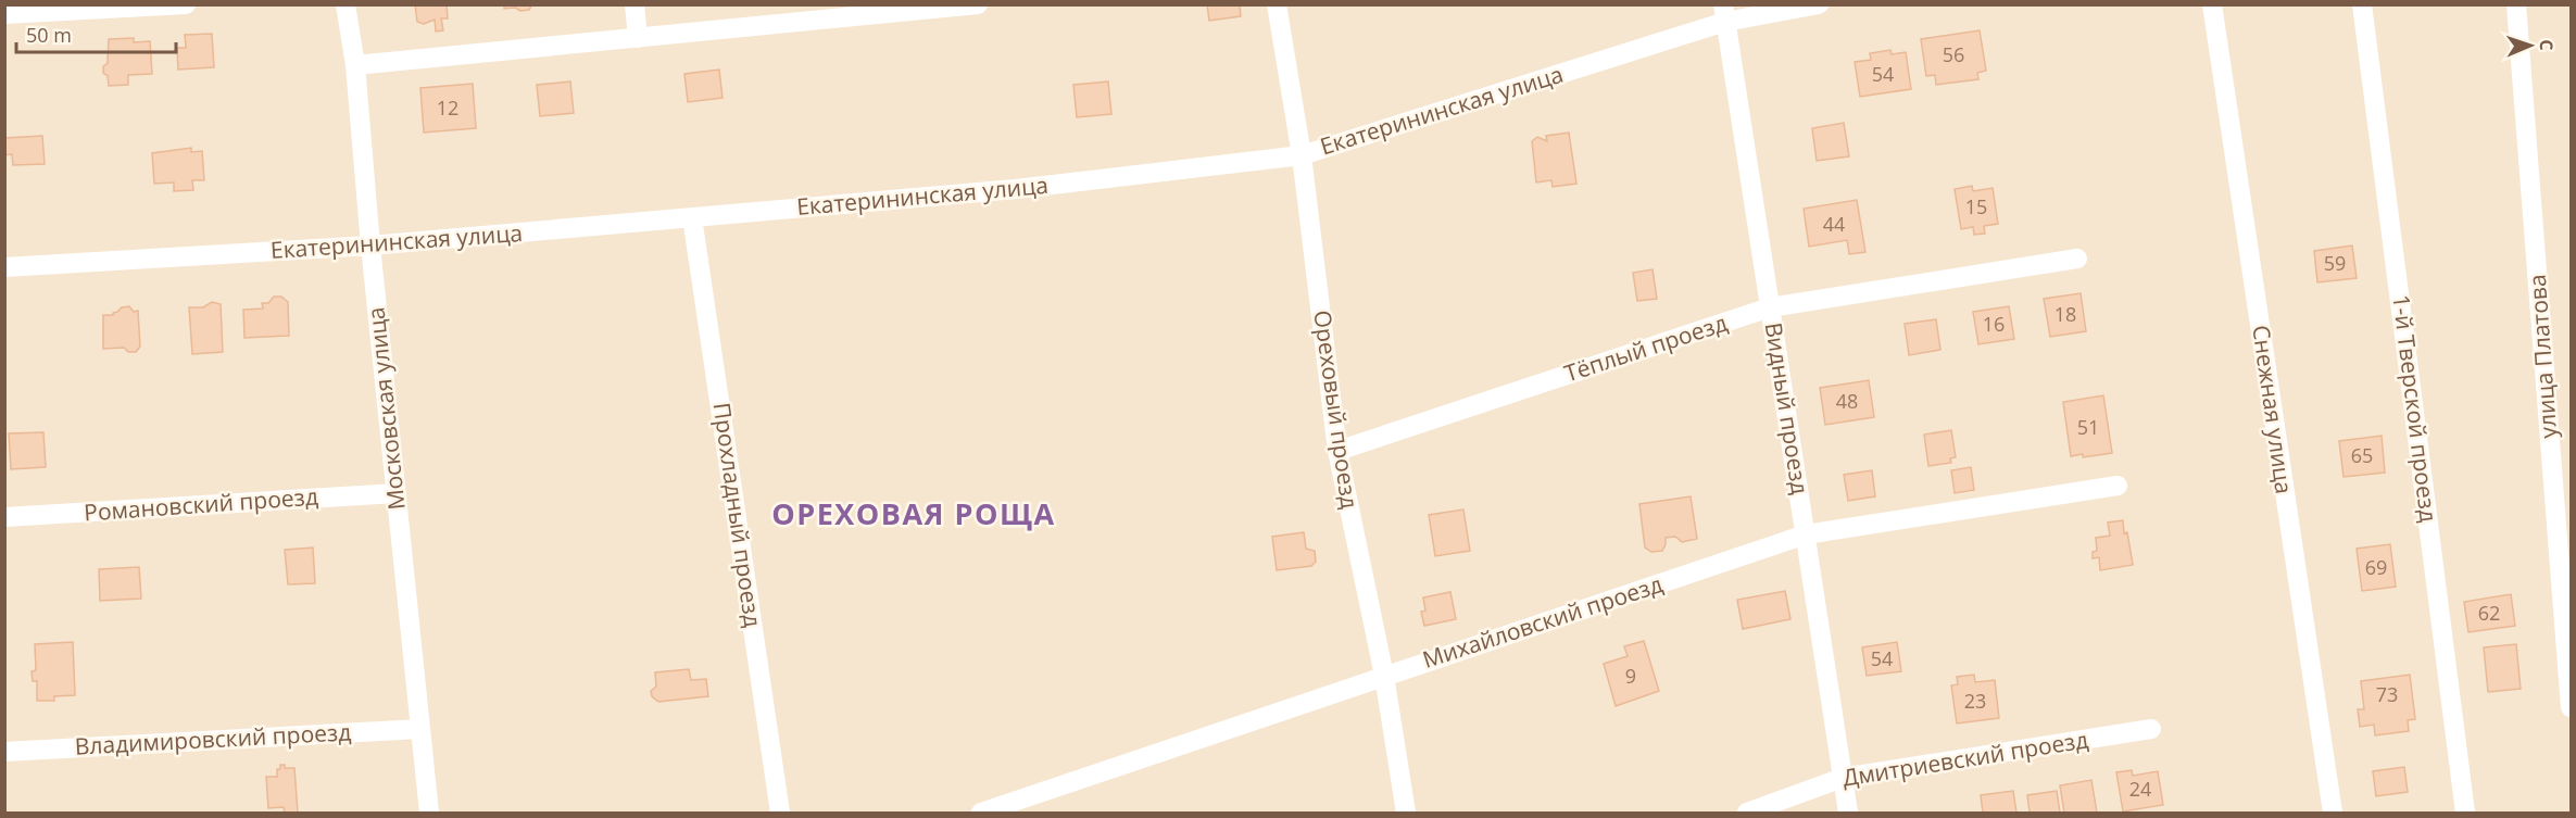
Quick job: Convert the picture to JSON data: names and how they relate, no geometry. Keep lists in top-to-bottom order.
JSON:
{
  "streets": {
    "street": [
      "Екатерининская улица",
      "Тёплый проезд",
      "улица Платова",
      "Московская улица",
      "Видный проезд",
      "1-й Тверской проезд",
      "Ореховый проезд",
      "Снежная улица",
      "Романовский проезд",
      "Прохладный проезд",
      "Михайловский проезд",
      "Владимировский проезд",
      "Дмитриевский проезд"
    ]
  },
  "crossings": [
    ["Екатерининская улица", "Московская улица"],
    ["Екатерининская улица", "Видный проезд"],
    ["Екатерининская улица", "Ореховый проезд"],
    ["Екатерининская улица", "Прохладный проезд"],
    ["Тёплый проезд", "Видный проезд"],
    ["Тёплый проезд", "Ореховый проезд"],
    ["Московская улица", "Романовский проезд"],
    ["Московская улица", "Владимировский проезд"],
    ["Видный проезд", "Михайловский проезд"],
    ["Видный проезд", "Дмитриевский проезд"],
    ["Ореховый проезд", "Михайловский проезд"]
  ],
  "districts": ["ОРЕХОВАЯ РОЩА"],
  "house_numbers": [
    "56",
    "54",
    "12",
    "15",
    "44",
    "59",
    "18",
    "16",
    "48",
    "51",
    "65",
    "69",
    "62",
    "54",
    "9",
    "73",
    "23",
    "24"
  ],
  "scale_bar": "50 m",
  "north": "right"
}
